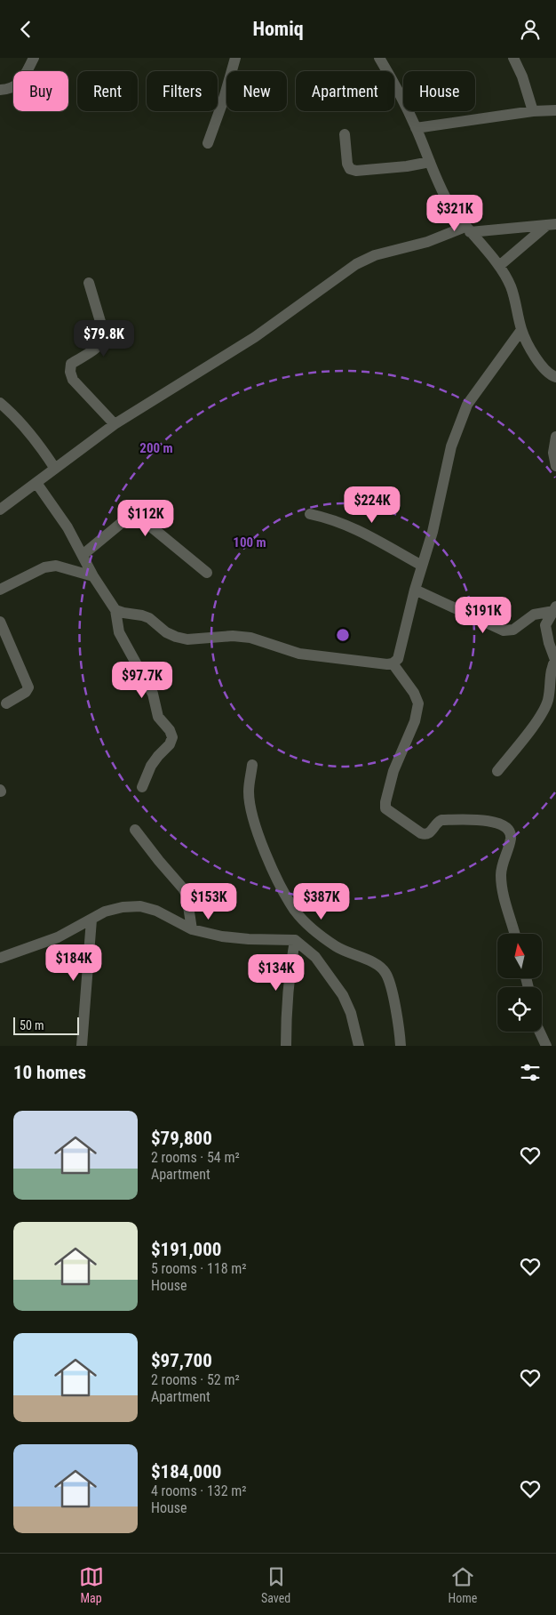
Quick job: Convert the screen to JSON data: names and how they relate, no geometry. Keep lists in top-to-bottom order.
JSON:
{
  "scale_bar": "50 m",
  "north": "top",
  "page": {
    "header": "Homiq",
    "chip": [
      "Buy",
      "Rent",
      "Filters",
      "New",
      "Apartment",
      "House"
    ],
    "price": [
      "$321K",
      "$79.8K",
      "$224K",
      "$112K",
      "$191K",
      "$97.7K",
      "$153K",
      "$387K",
      "$184K",
      "$134K"
    ],
    "scale": "50 m",
    "heading": "10 homes",
    "list": [
      {
        "name": "$79,800",
        "note": "2 rooms · 54 m² · Apartment"
      },
      {
        "name": "$191,000",
        "note": "5 rooms · 118 m² · House"
      },
      {
        "name": "$97,700",
        "note": "2 rooms · 52 m² · Apartment"
      },
      {
        "name": "$184,000",
        "note": "4 rooms · 132 m² · House"
      }
    ],
    "tabs": ["Map", "Saved", "Home"]
  },
  "rings": ["200 m", "100 m"]
}
